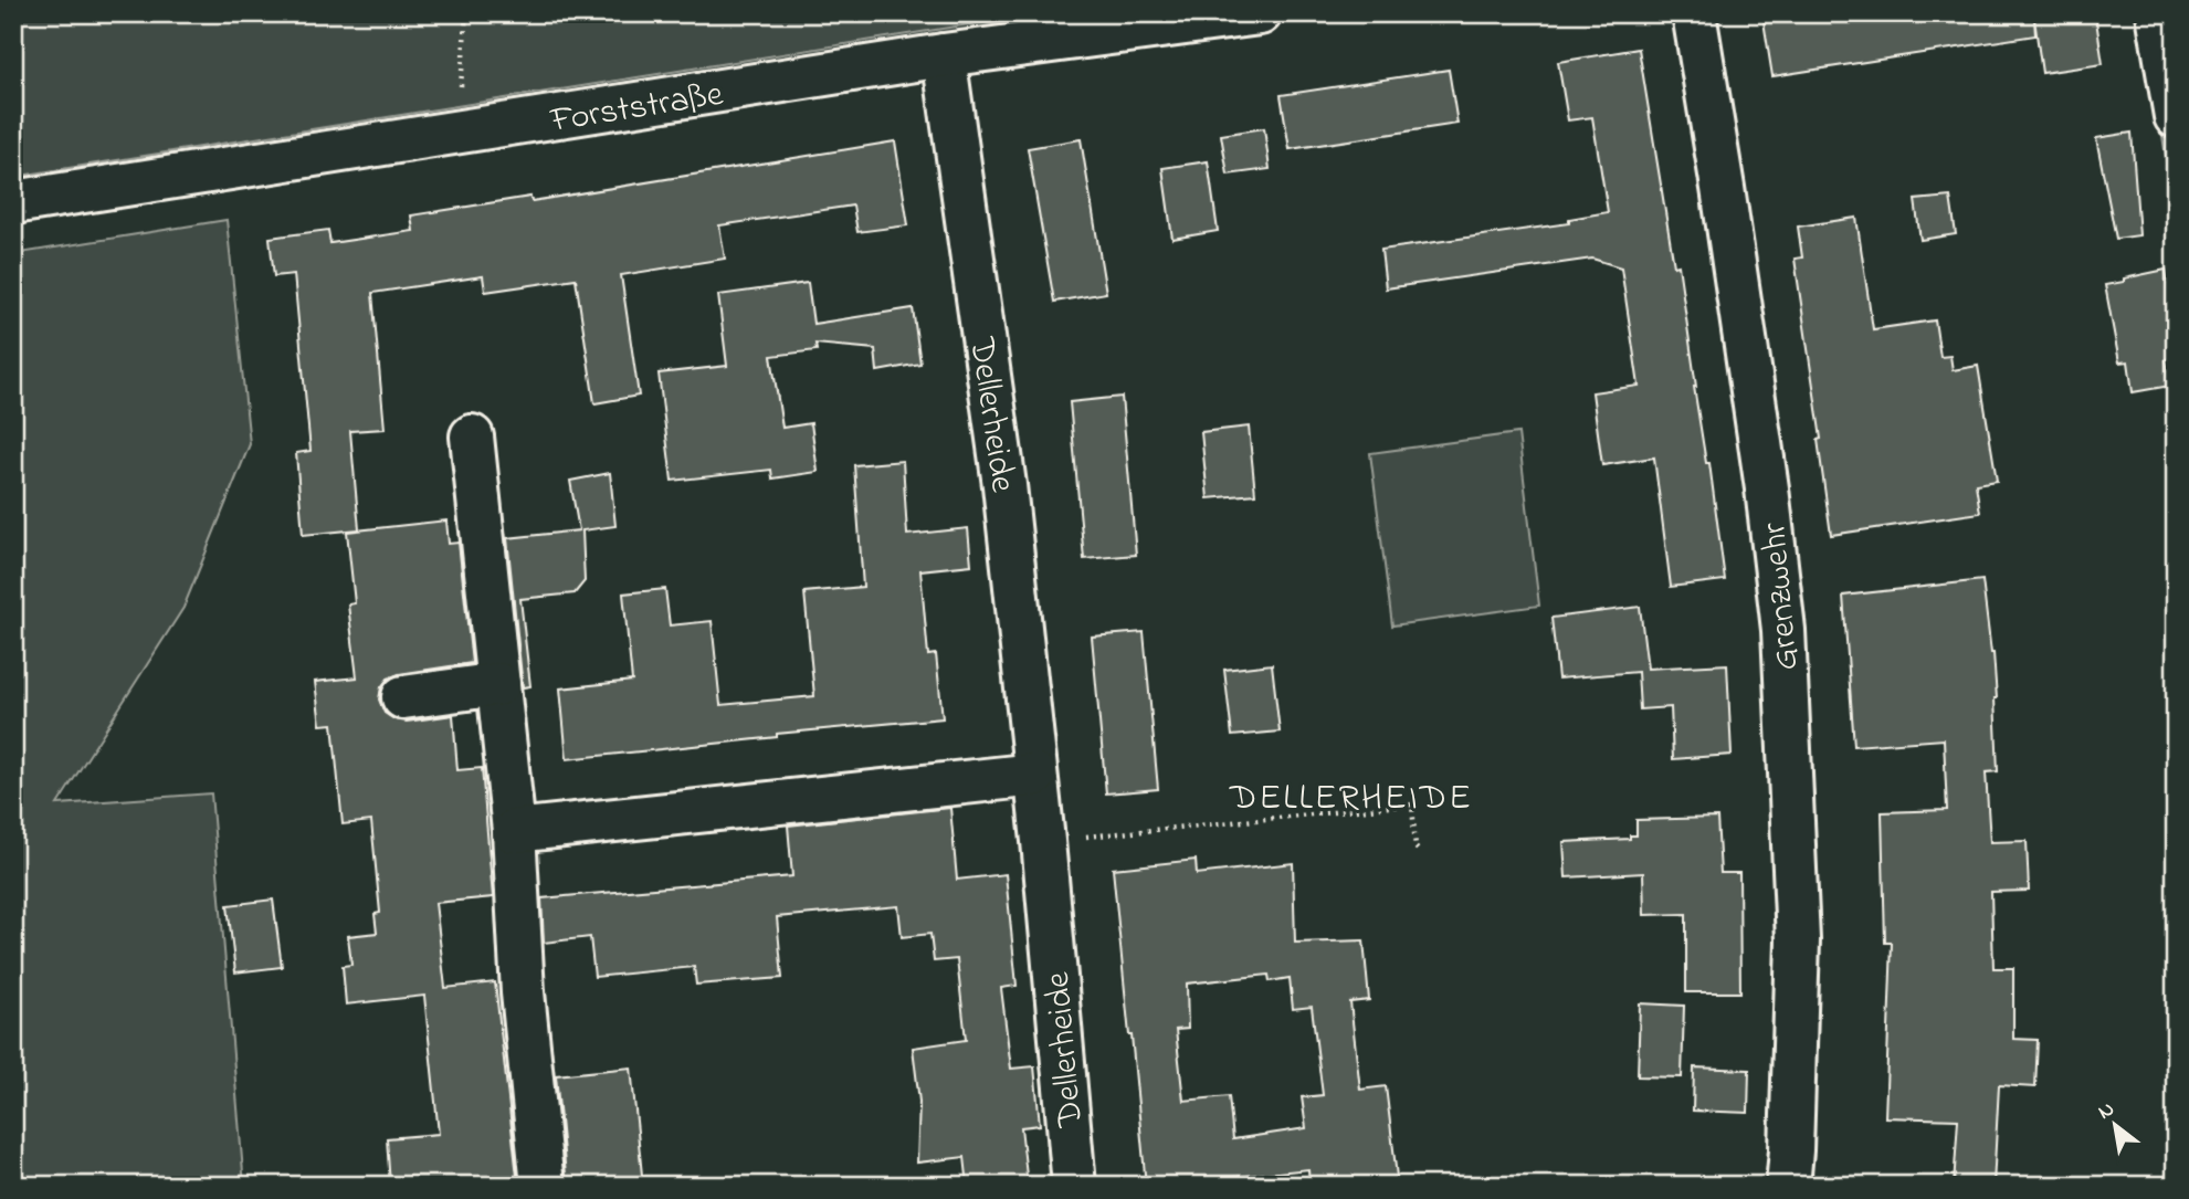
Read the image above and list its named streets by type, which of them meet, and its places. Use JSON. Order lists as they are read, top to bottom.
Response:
{
  "streets": {
    "street": ["Forststraße", "Dellerheide", "Grenzwehr"]
  },
  "crossings": [
    ["Forststraße", "Dellerheide"]
  ],
  "districts": ["DELLERHEIDE"],
  "north": "top left"
}
